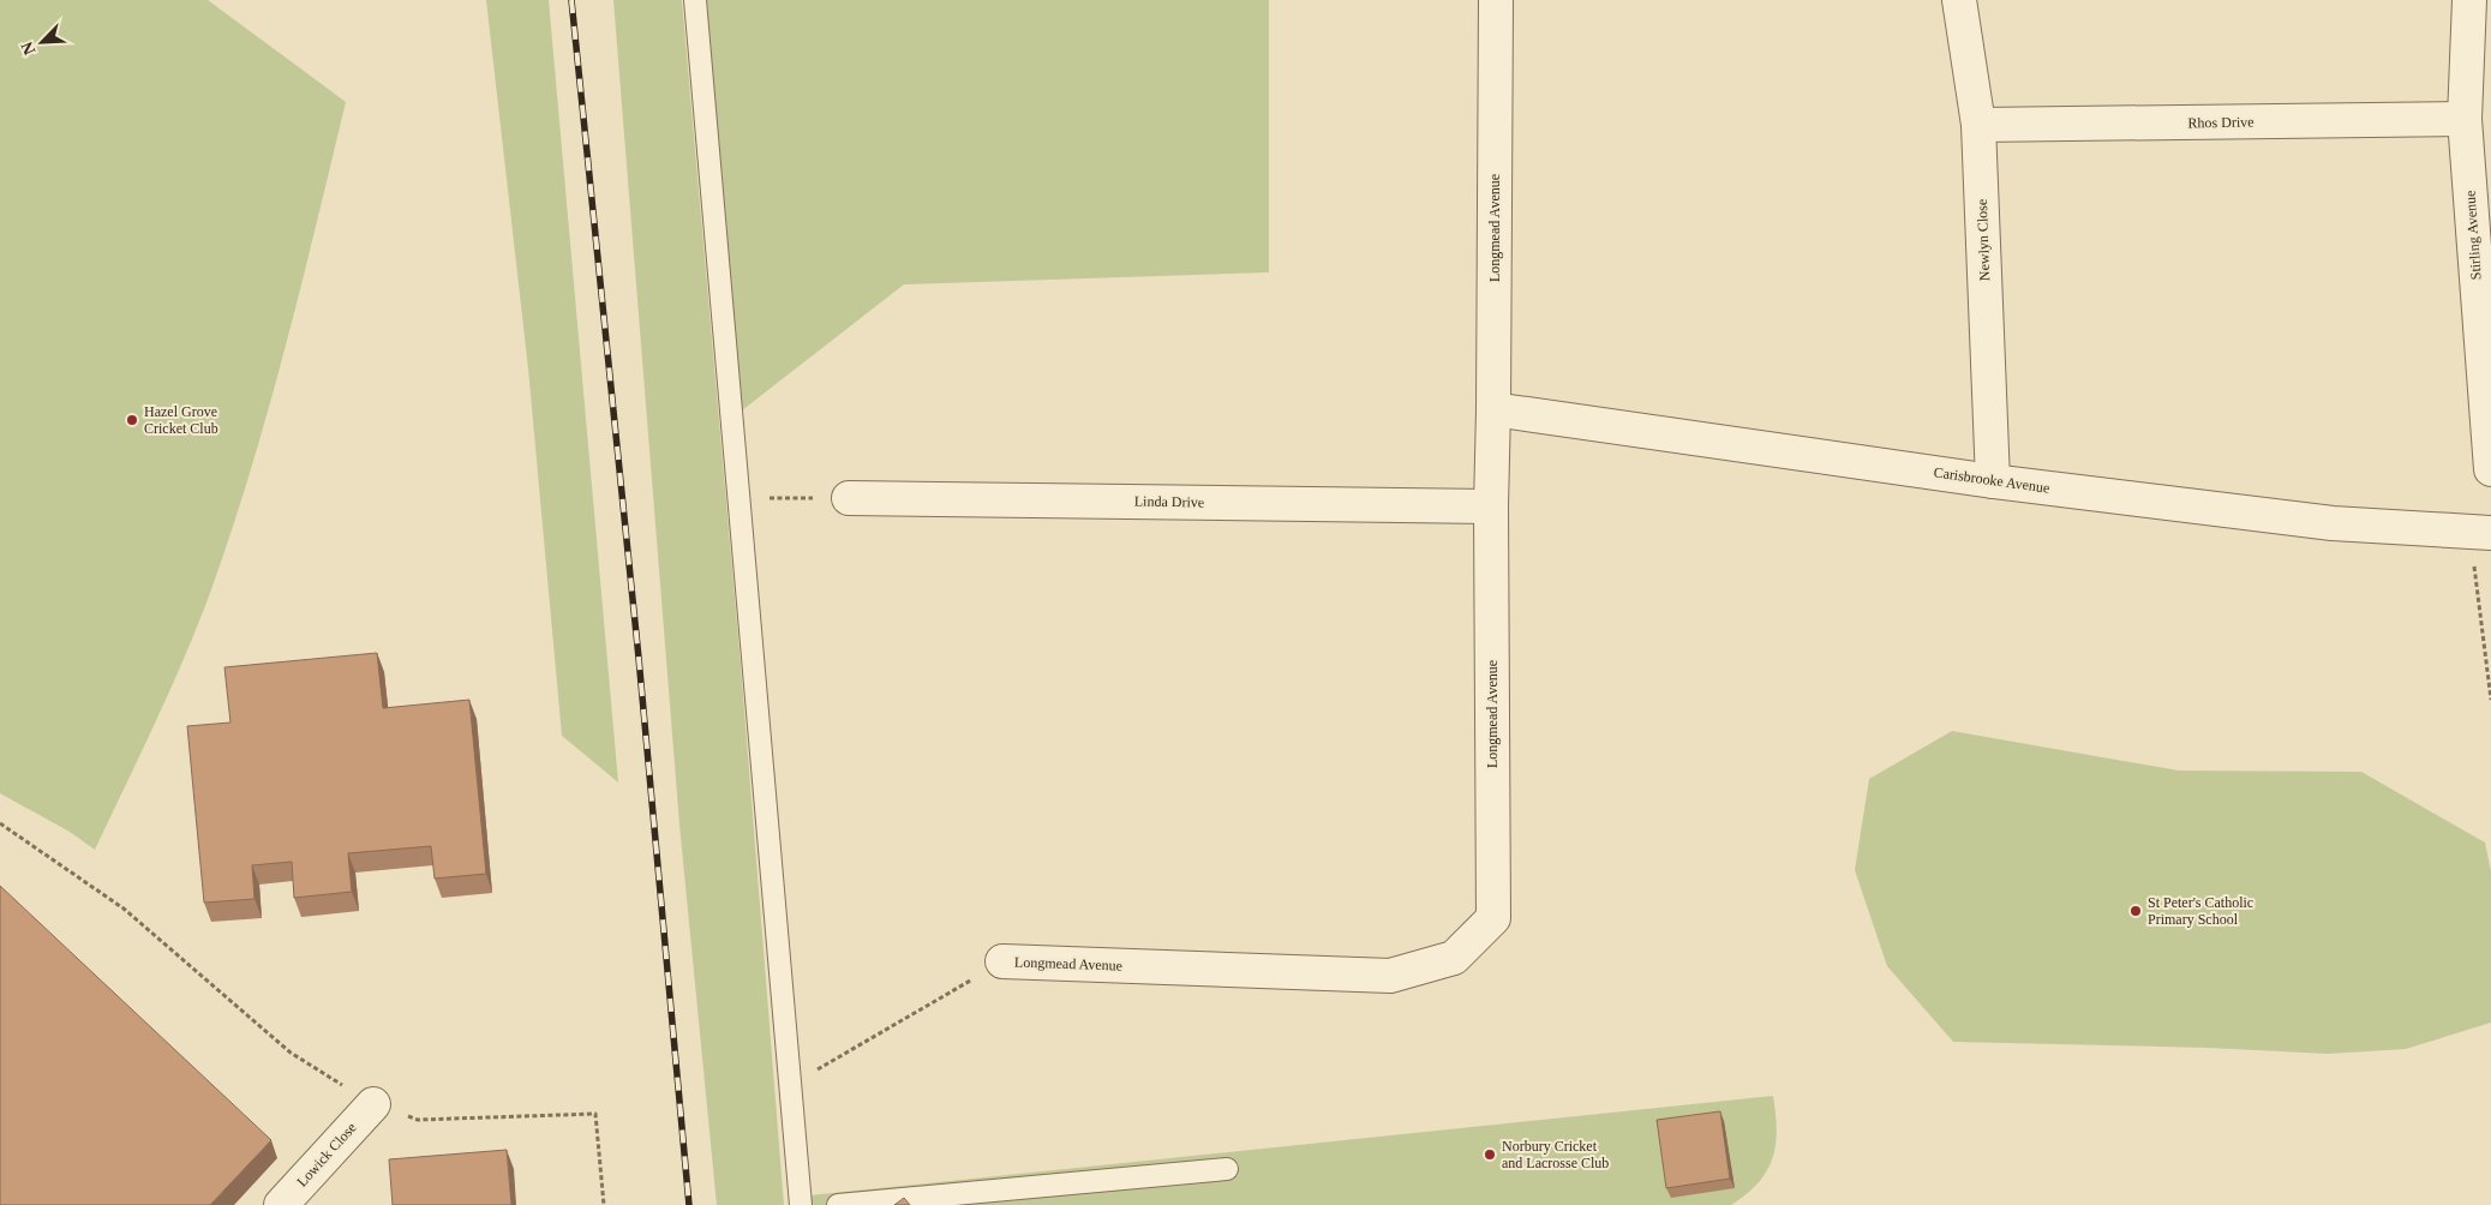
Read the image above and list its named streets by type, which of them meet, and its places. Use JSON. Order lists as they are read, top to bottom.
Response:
{
  "streets": {
    "street": [
      "Rhos Drive",
      "Longmead Avenue",
      "Stirling Avenue",
      "Newlyn Close",
      "Carisbrooke Avenue",
      "Linda Drive",
      "Lowick Close"
    ]
  },
  "crossings": [
    ["Rhos Drive", "Stirling Avenue"],
    ["Rhos Drive", "Newlyn Close"],
    ["Longmead Avenue", "Carisbrooke Avenue"],
    ["Longmead Avenue", "Linda Drive"],
    ["Newlyn Close", "Carisbrooke Avenue"]
  ],
  "places": ["Hazel Grove Cricket Club", "St Peter's Catholic Primary School", "Norbury Cricket and Lacrosse Club"],
  "north": "bottom left"
}
